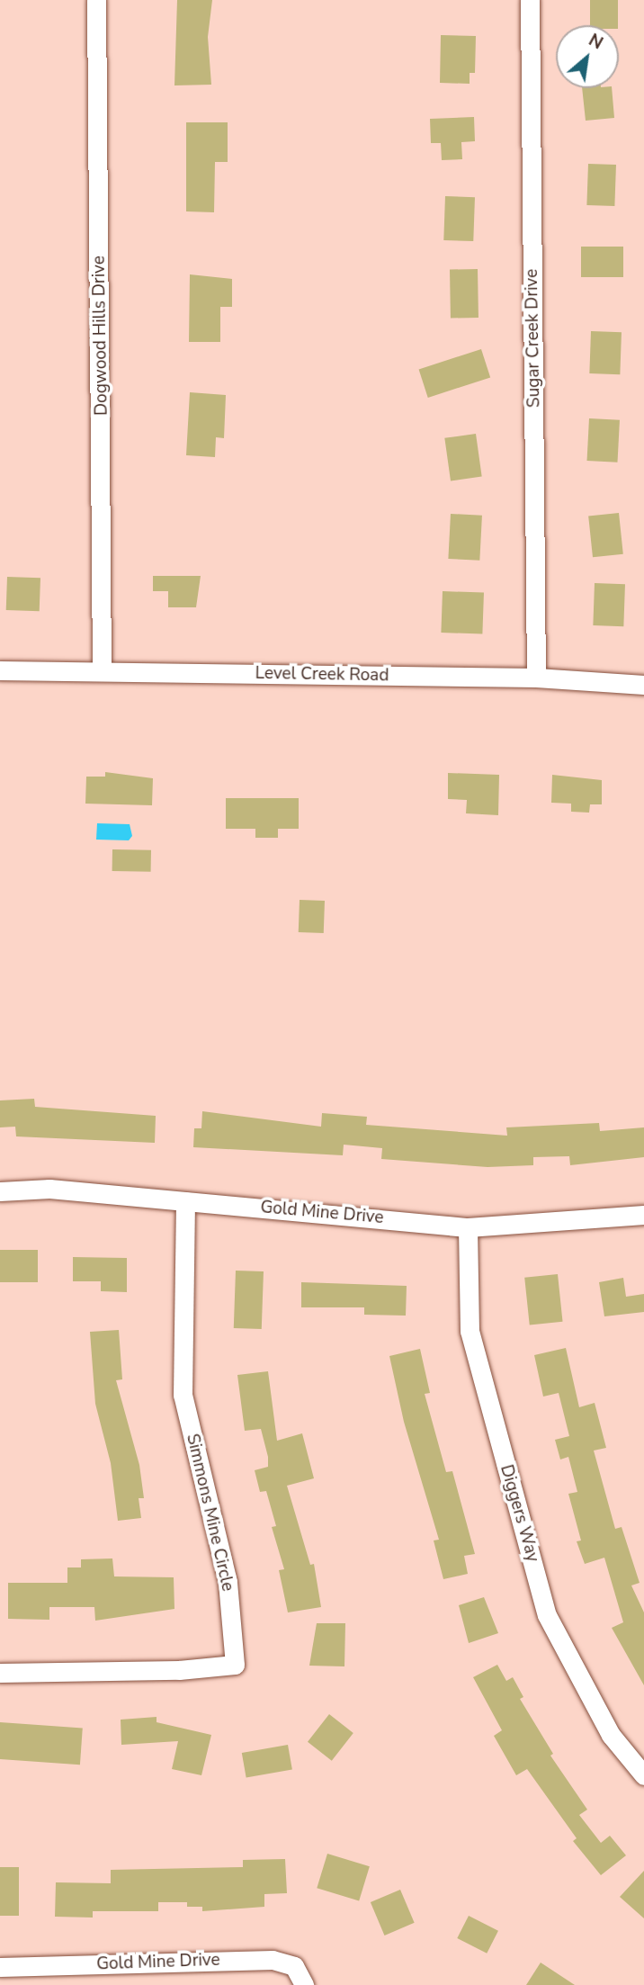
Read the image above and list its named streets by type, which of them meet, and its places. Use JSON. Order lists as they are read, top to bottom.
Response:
{
  "streets": {
    "street": [
      "Dogwood Hills Drive",
      "Sugar Creek Drive",
      "Level Creek Road",
      "Gold Mine Drive",
      "Simmons Mine Circle",
      "Diggers Way"
    ]
  },
  "crossings": [
    ["Dogwood Hills Drive", "Level Creek Road"],
    ["Sugar Creek Drive", "Level Creek Road"],
    ["Gold Mine Drive", "Simmons Mine Circle"],
    ["Gold Mine Drive", "Diggers Way"]
  ],
  "north": "top right"
}
